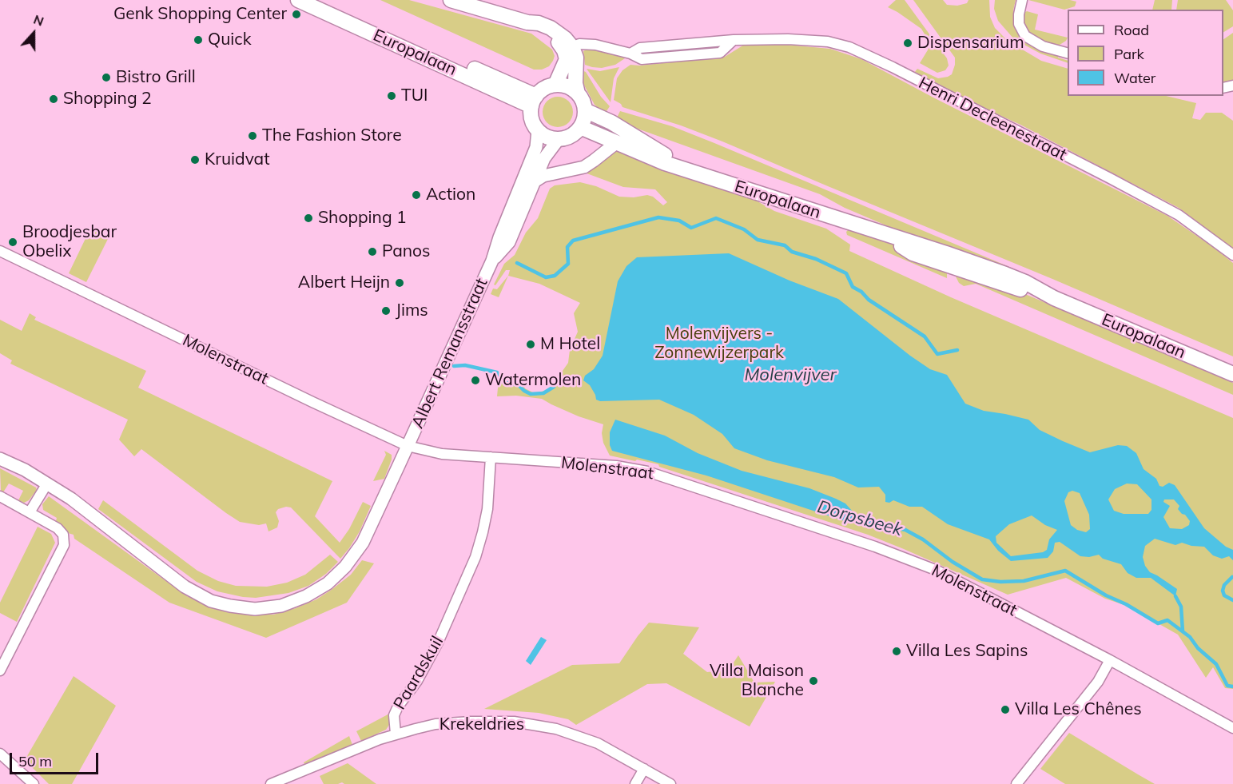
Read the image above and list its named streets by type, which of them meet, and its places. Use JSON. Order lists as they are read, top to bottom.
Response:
{
  "streets": {
    "main road": ["Europalaan"],
    "street": [
      "Henri Decleenestraat",
      "Albert Remansstraat",
      "Molenstraat",
      "Paardskuil",
      "Krekeldries"
    ]
  },
  "crossings": [
    ["Europalaan", "Albert Remansstraat"],
    ["Albert Remansstraat", "Molenstraat"],
    ["Molenstraat", "Paardskuil"],
    ["Paardskuil", "Krekeldries"]
  ],
  "water": ["Molenvijver", "Dorpsbeek"],
  "parks": ["Molenvijvers - Zonnewijzerpark"],
  "places": [
    "Genk Shopping Center",
    "Quick",
    "Dispensarium",
    "Bistro Grill",
    "TUI",
    "Shopping 2",
    "The Fashion Store",
    "Kruidvat",
    "Action",
    "Shopping 1",
    "Broodjesbar Obelix",
    "Panos",
    "Albert Heijn",
    "Jims",
    "M Hotel",
    "Watermolen",
    "Villa Les Sapins",
    "Villa Maison Blanche",
    "Villa Les Chênes"
  ],
  "legend": ["Road", "Park", "Water"],
  "scale_bar": "50 m",
  "north": "top"
}
